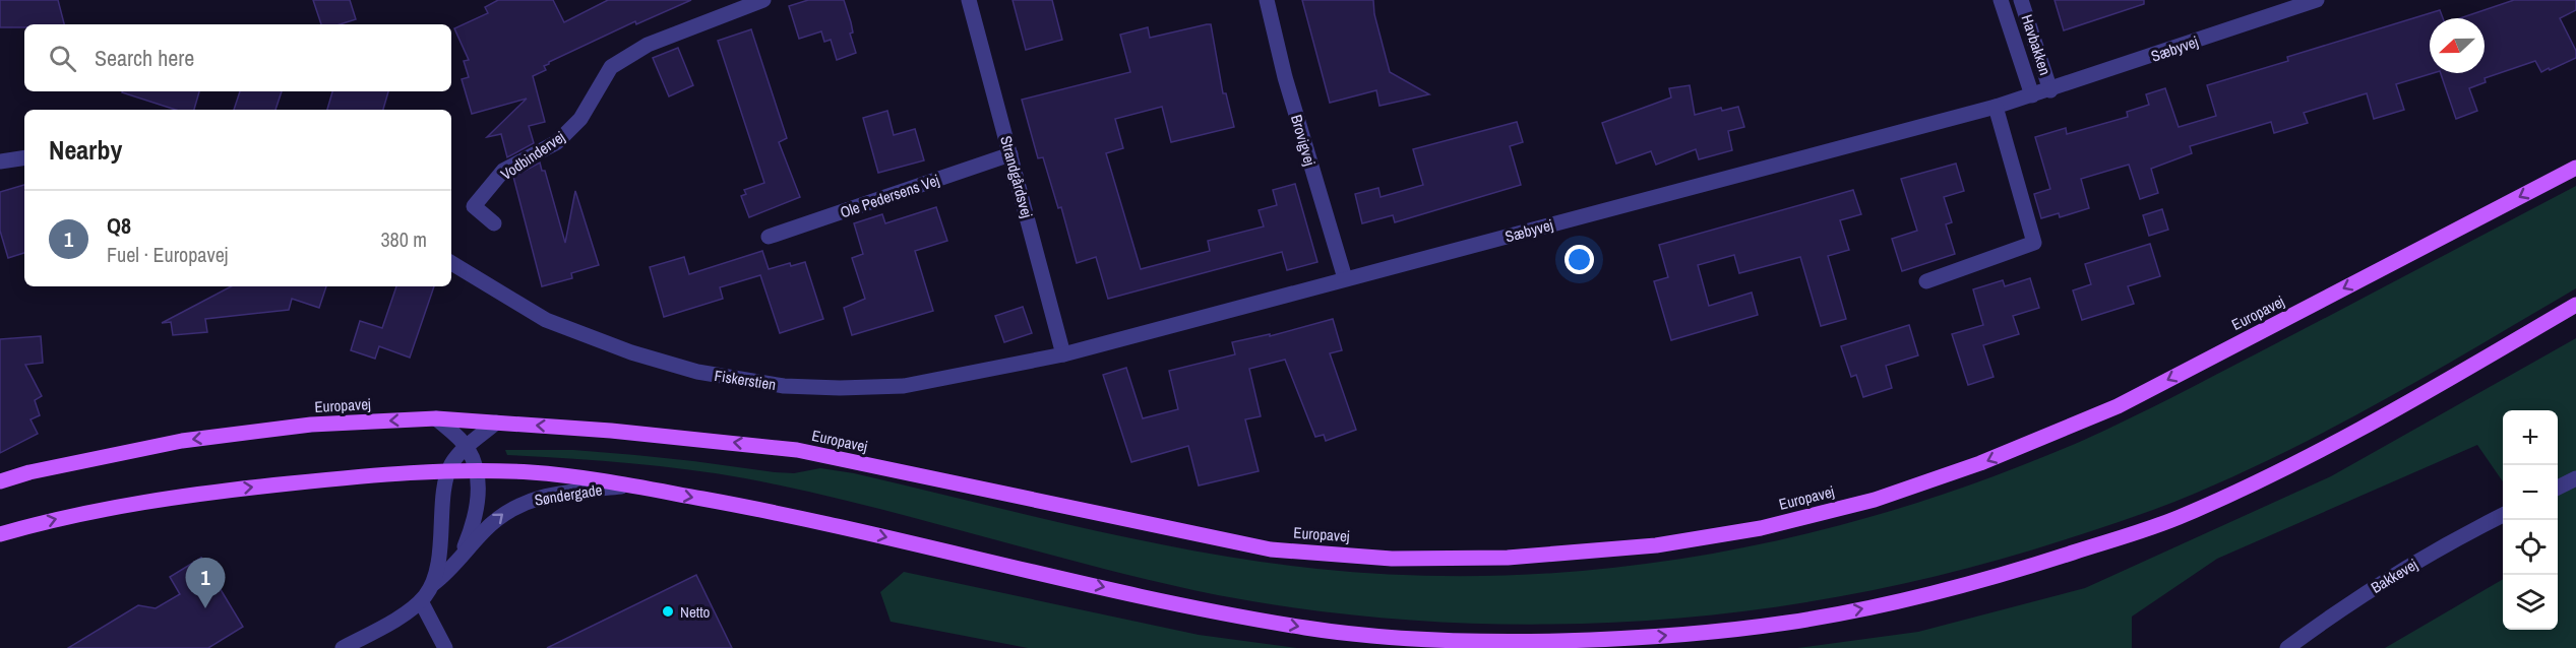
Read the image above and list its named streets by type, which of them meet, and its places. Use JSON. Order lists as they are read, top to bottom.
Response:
{
  "streets": {
    "main road": ["Europavej"],
    "street": [
      "Havbakken",
      "Sæbyvej",
      "Brovigvej",
      "Vodbindervej",
      "Strandgårdsvej",
      "Ole Pedersens Vej",
      "Fiskerstien",
      "Søndergade",
      "Bakkevej"
    ]
  },
  "crossings": [
    ["Havbakken", "Sæbyvej"],
    ["Sæbyvej", "Brovigvej"],
    ["Sæbyvej", "Strandgårdsvej"],
    ["Sæbyvej", "Fiskerstien"],
    ["Strandgårdsvej", "Ole Pedersens Vej"],
    ["Strandgårdsvej", "Fiskerstien"],
    ["Europavej", "Søndergade"]
  ],
  "places": ["Netto"],
  "north": "left",
  "page": {
    "search": "Search here",
    "heading": "Nearby",
    "list": [
      {
        "mark": "1",
        "name": "Q8",
        "note": "Fuel · Europavej",
        "value": "380 m"
      }
    ],
    "map_buttons": ["+", "−"],
    "pins": "1"
  }
}
